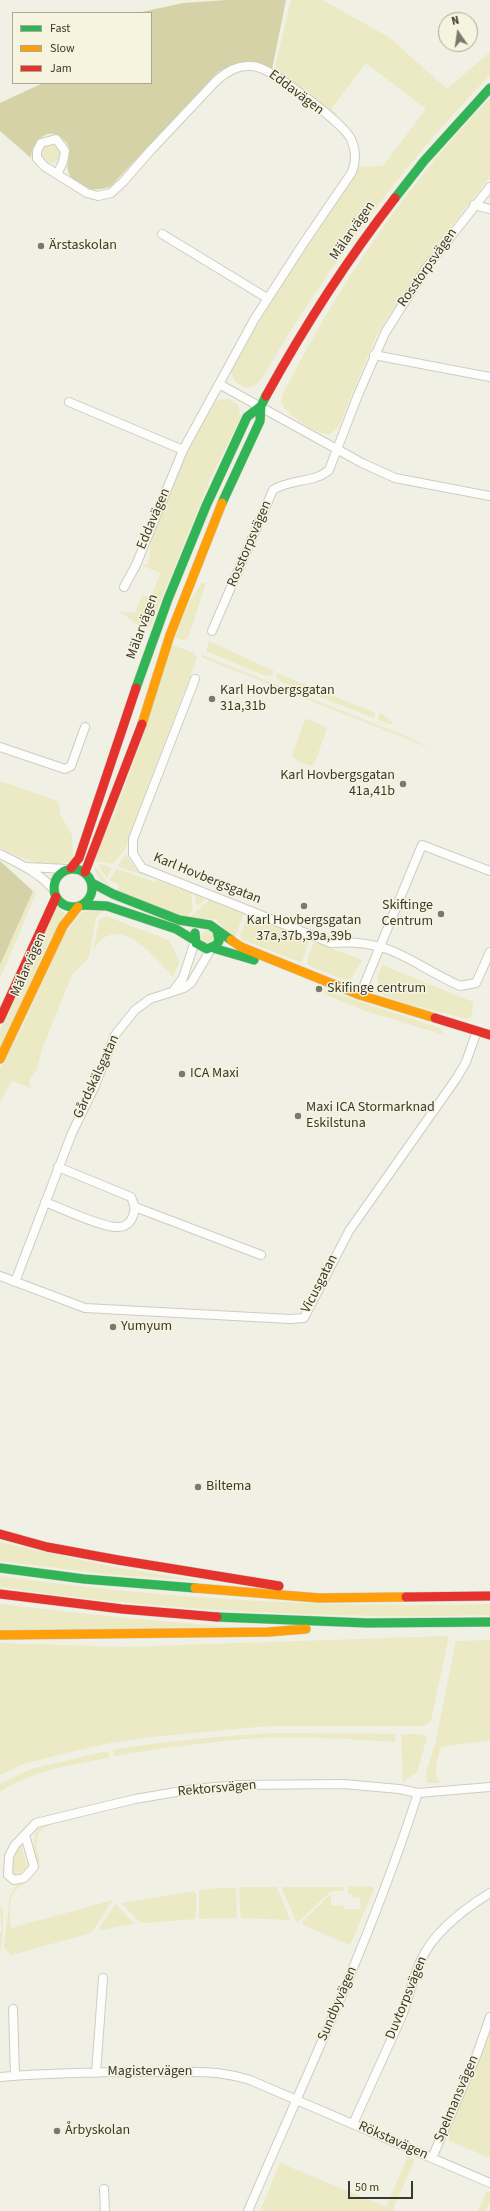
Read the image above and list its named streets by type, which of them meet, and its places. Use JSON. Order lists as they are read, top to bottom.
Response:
{
  "streets": {
    "main road": ["Mälarvägen"],
    "street": [
      "Eddavägen",
      "Rosstorpsvägen",
      "Karl Hovbergsgatan",
      "Gårdskälsgatan",
      "Vicusgatan",
      "Rektorsvägen",
      "Duvtorpsvägen",
      "Sundbyvägen",
      "Magistervägen",
      "Spelmansvägen",
      "Rökstavägen"
    ]
  },
  "crossings": [
    ["Gårdskälsgatan", "Vicusgatan"],
    ["Rektorsvägen", "Sundbyvägen"],
    ["Duvtorpsvägen", "Rökstavägen"],
    ["Sundbyvägen", "Magistervägen"],
    ["Sundbyvägen", "Rökstavägen"],
    ["Magistervägen", "Rökstavägen"],
    ["Spelmansvägen", "Rökstavägen"]
  ],
  "places": [
    "Ärstaskolan",
    "Karl Hovbergsgatan 31a,31b",
    "Karl Hovbergsgatan 41a,41b",
    "Karl Hovbergsgatan 37a,37b,39a,39b",
    "Skiftinge Centrum",
    "Skifinge centrum",
    "ICA Maxi",
    "Maxi ICA Stormarknad Eskilstuna",
    "Yumyum",
    "Biltema",
    "Årbyskolan"
  ],
  "legend": ["Fast", "Slow", "Jam"],
  "scale_bar": "50 m",
  "north": "top"
}
